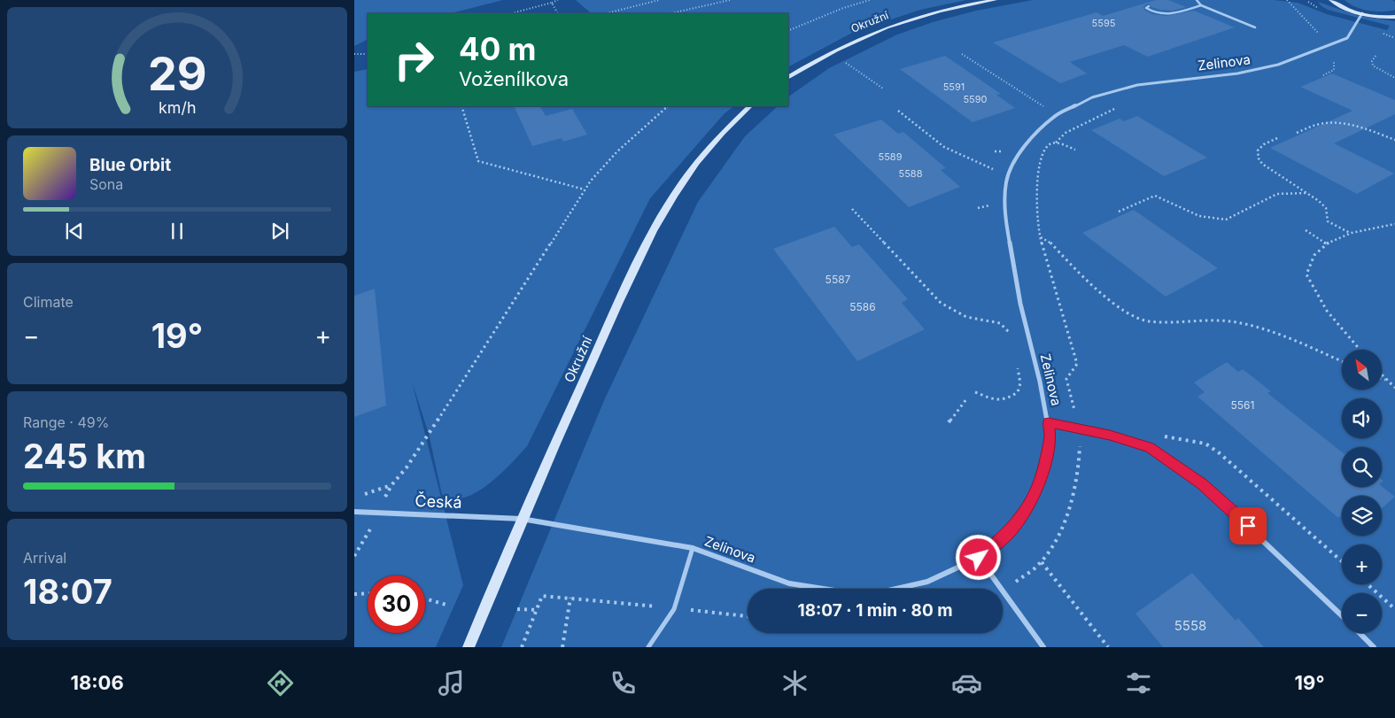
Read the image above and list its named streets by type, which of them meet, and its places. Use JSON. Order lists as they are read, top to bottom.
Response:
{
  "streets": {
    "street": ["Okružní", "Zelinova", "Česká"]
  },
  "crossings": [
    ["Okružní", "Zelinova"],
    ["Okružní", "Česká"],
    ["Zelinova", "Česká"]
  ],
  "house_numbers": [
    "5595",
    "5591",
    "5590",
    "5589",
    "5588",
    "5587",
    "5586",
    "5561",
    "5558"
  ],
  "north": "top left",
  "page": {
    "turn": ["40 m", "Voženílkova"],
    "song": ["Blue Orbit", "Sona"],
    "tile": [
      "Climate",
      ["Range · 49%", "245 km"],
      ["Arrival", "18:07"]
    ],
    "heat": ["−", "19°", "+"],
    "map_buttons": ["+", "−"],
    "limit": "30",
    "trip": "18:07 · 1 min · 80 m",
    "tabs": ["18:06", "19°"],
    "gauge": ["29", "km/h"]
  }
}
